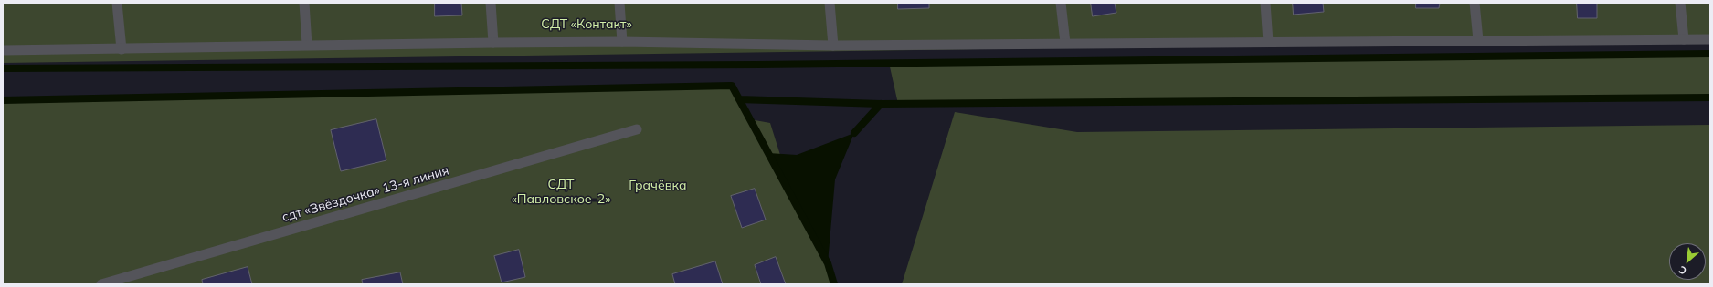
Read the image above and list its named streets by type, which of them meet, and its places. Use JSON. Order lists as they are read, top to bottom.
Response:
{
  "streets": {
    "street": ["сдт «Звёздочка» 13-я линия"]
  },
  "parks": ["СДТ «Контакт»", "СДТ «Павловское-2»", "Грачёвка"],
  "north": "bottom left"
}
